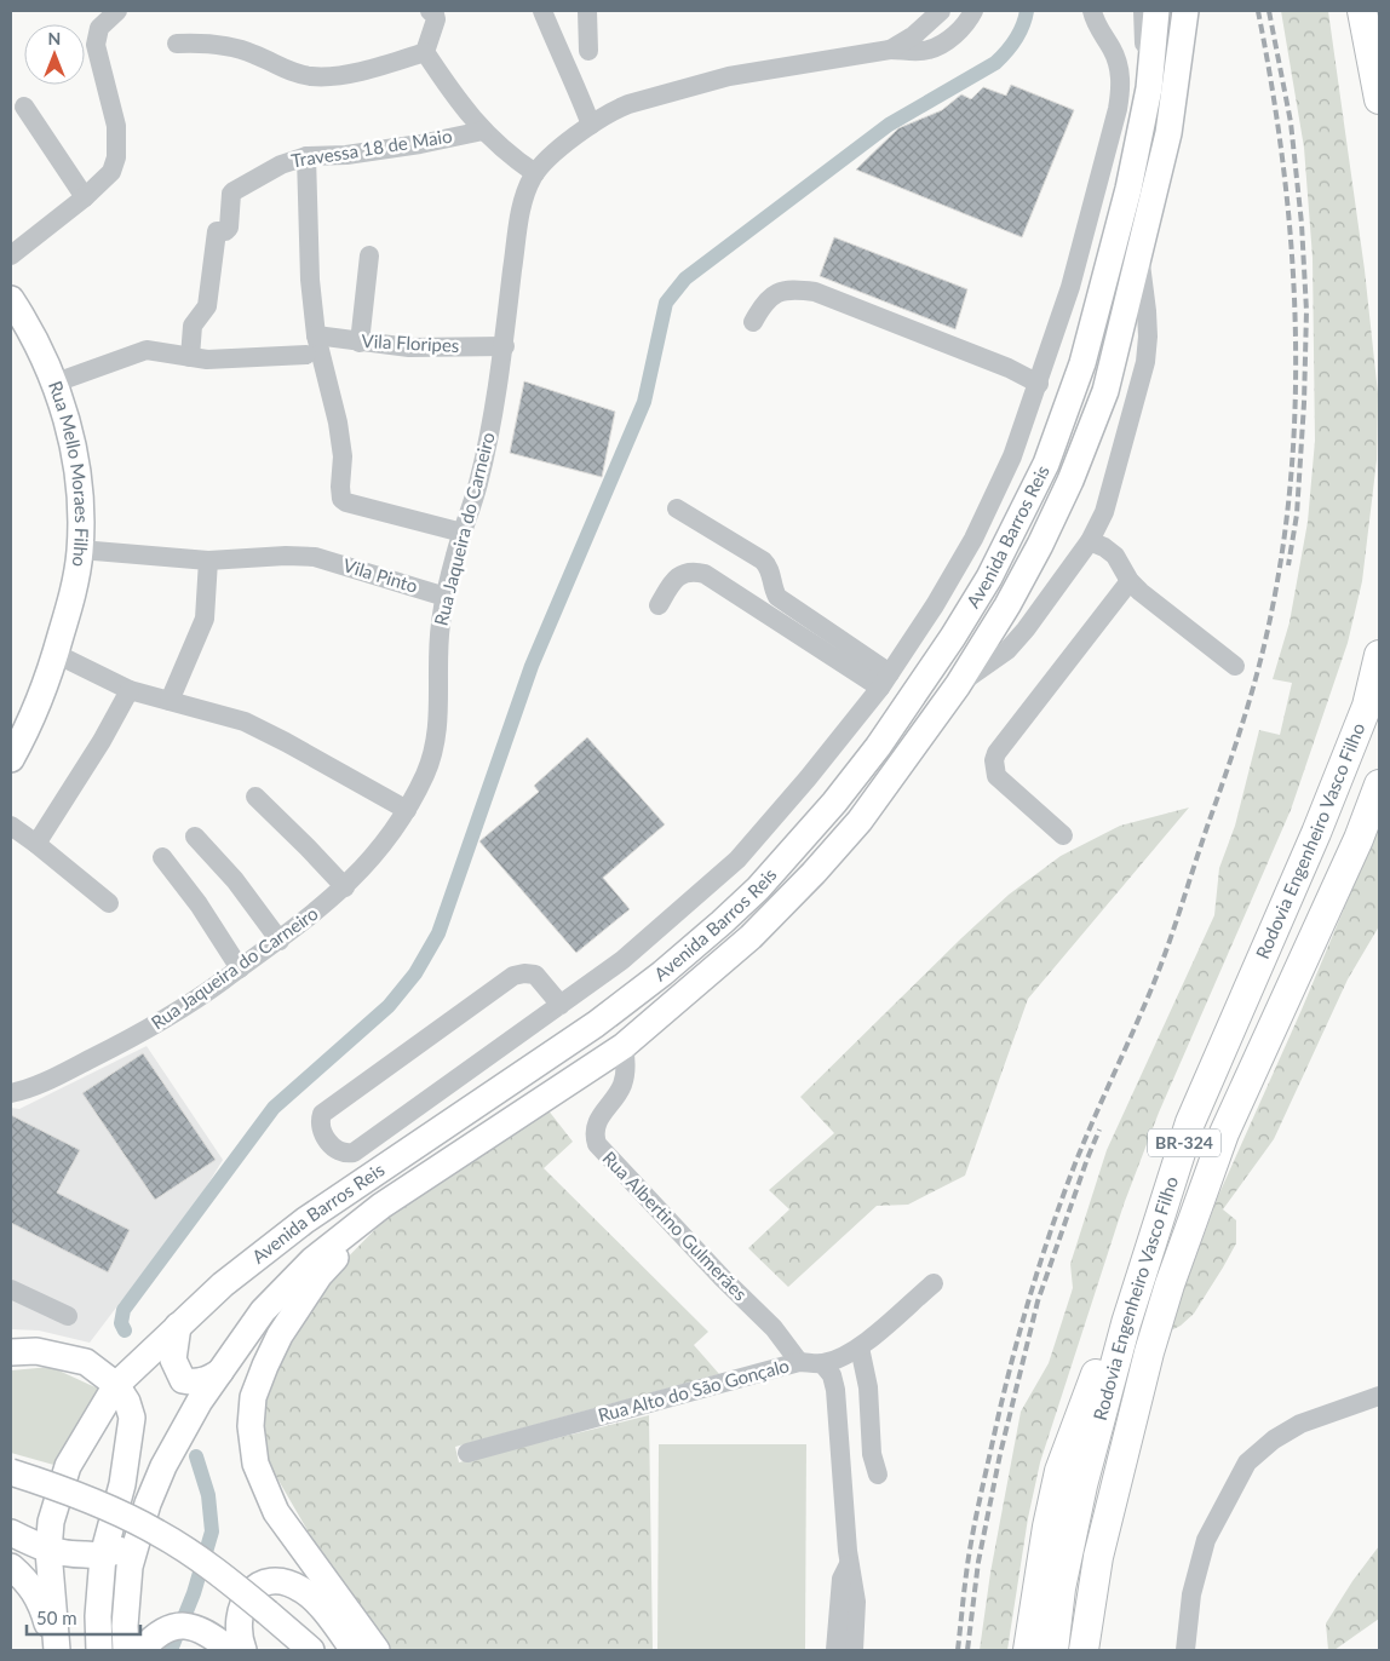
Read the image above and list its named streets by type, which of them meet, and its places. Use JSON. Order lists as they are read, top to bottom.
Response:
{
  "streets": {
    "highway": ["Rodovia Engenheiro Vasco Filho", "BR-324"],
    "main road": ["Rua Mello Moraes Filho", "Avenida Barros Reis"],
    "street": [
      "Travessa 18 de Maio",
      "Vila Floripes",
      "Rua Jaqueira do Carneiro",
      "Vila Pinto",
      "Rua Albertino Gulmerães",
      "Rua Alto do São Gonçalo"
    ]
  },
  "crossings": [
    ["Vila Floripes", "Rua Jaqueira do Carneiro"],
    ["Rua Mello Moraes Filho", "Vila Pinto"],
    ["Rua Jaqueira do Carneiro", "Vila Pinto"],
    ["Avenida Barros Reis", "Rua Albertino Gulmerães"],
    ["Rua Albertino Gulmerães", "Rua Alto do São Gonçalo"]
  ],
  "scale_bar": "50 m",
  "north": "top"
}
